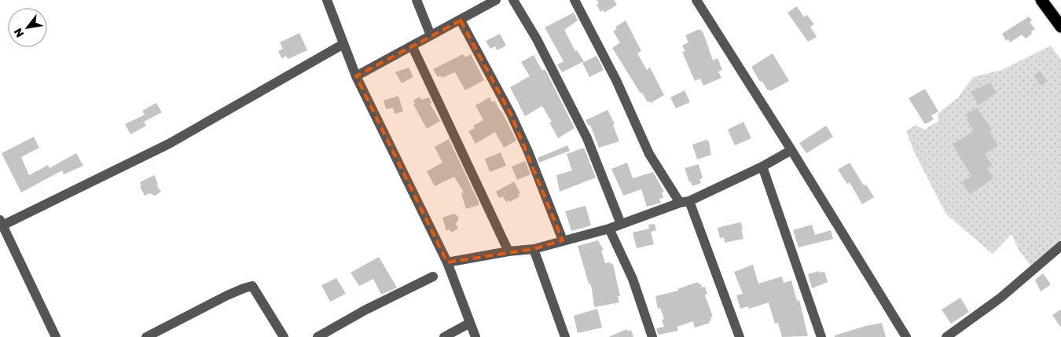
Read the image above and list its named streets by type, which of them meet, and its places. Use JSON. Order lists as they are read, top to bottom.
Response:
{
  "north": "bottom left"
}
